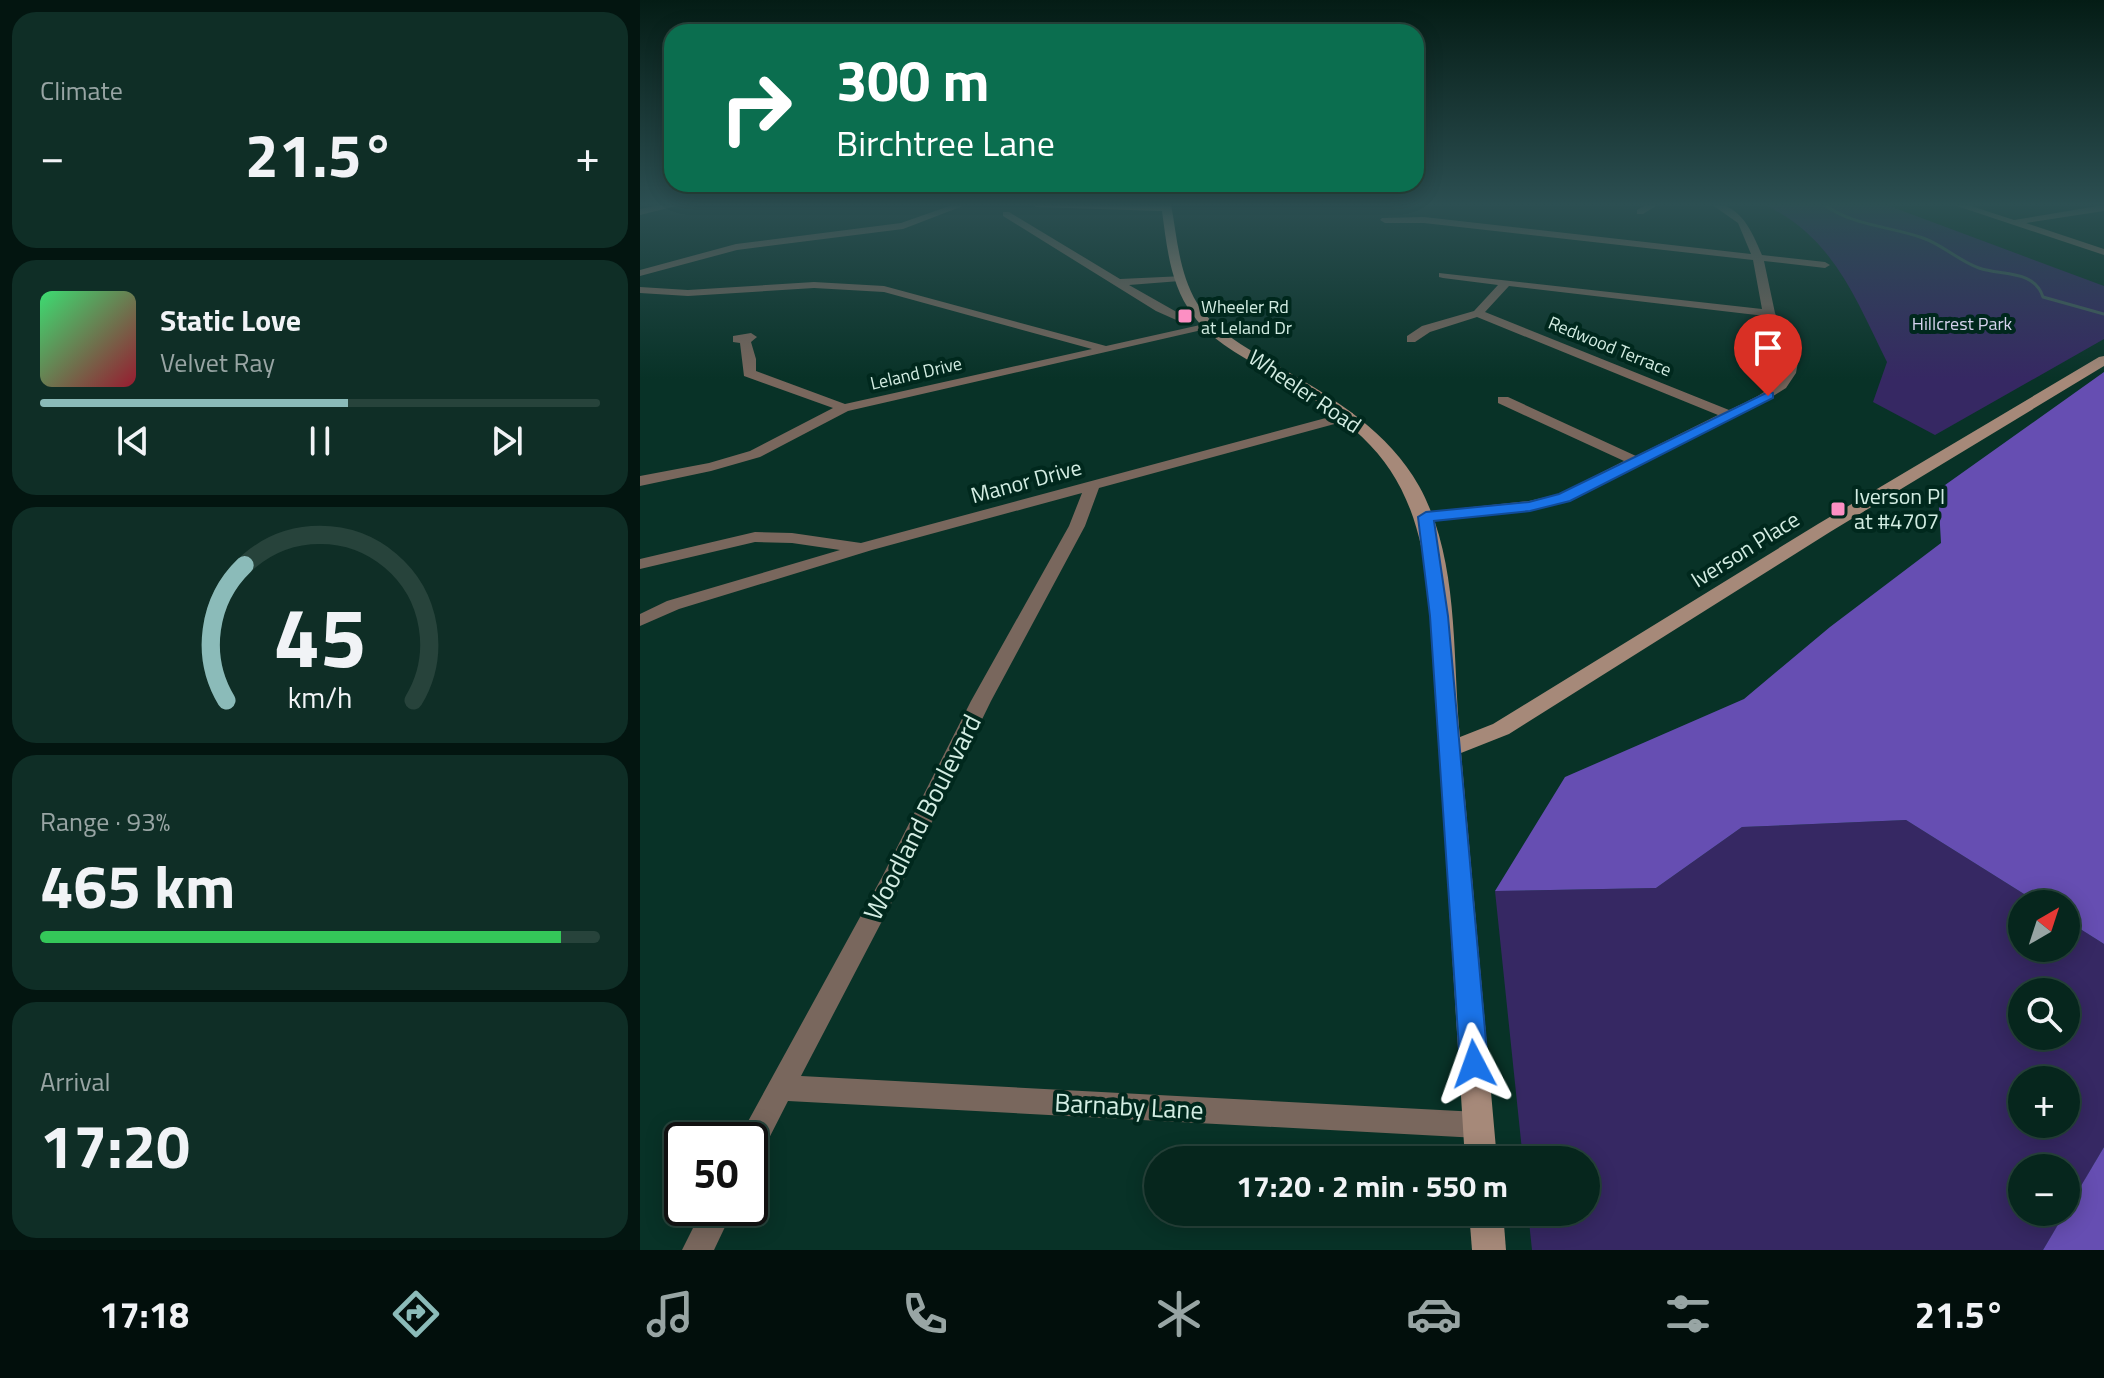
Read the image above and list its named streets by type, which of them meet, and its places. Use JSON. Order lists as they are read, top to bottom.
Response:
{
  "streets": {
    "main road": ["Wheeler Road", "Iverson Place"],
    "street": [
      "Redwood Terrace",
      "Leland Drive",
      "Manor Drive",
      "Woodland Boulevard",
      "Barnaby Lane"
    ]
  },
  "crossings": [
    ["Leland Drive", "Wheeler Road"],
    ["Wheeler Road", "Manor Drive"],
    ["Wheeler Road", "Iverson Place"],
    ["Wheeler Road", "Barnaby Lane"],
    ["Manor Drive", "Woodland Boulevard"],
    ["Woodland Boulevard", "Barnaby Lane"]
  ],
  "parks": ["Hillcrest Park"],
  "places": {
    "transit": ["Wheeler Rd at Leland Dr", "Iverson Pl at #4707"]
  },
  "north": "top right",
  "page": {
    "tile": [
      "Climate",
      ["Range · 93%", "465 km"],
      ["Arrival", "17:20"]
    ],
    "turn": ["300 m", "Birchtree Lane"],
    "heat": ["−", "21.5°", "+"],
    "song": ["Static Love", "Velvet Ray"],
    "map_buttons": ["+", "−"],
    "limit": "50",
    "trip": "17:20 · 2 min · 550 m",
    "tabs": ["17:18", "21.5°"],
    "gauge": ["45", "km/h"]
  }
}
